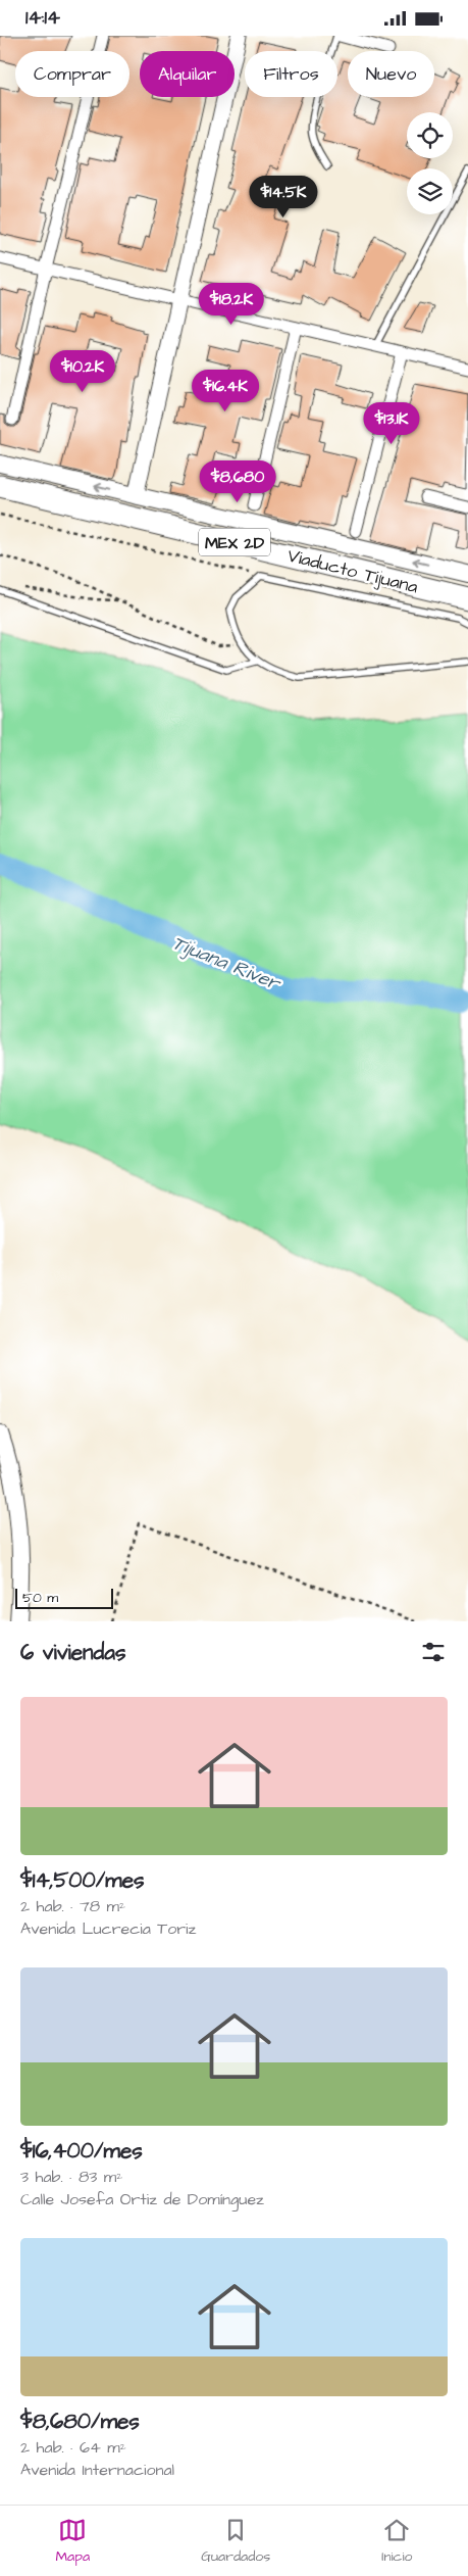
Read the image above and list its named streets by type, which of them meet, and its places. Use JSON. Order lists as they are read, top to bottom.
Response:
{
  "streets": {
    "highway": ["MEX 2D", "Viaducto Tijuana"]
  },
  "water": ["Tijuana River"],
  "scale_bar": "50 m",
  "page": {
    "status": "14:14",
    "chip": [
      "Comprar",
      "Alquilar",
      "Filtros",
      "Nuevo"
    ],
    "price": [
      "$14.5K",
      "$18.2K",
      "$10.2K",
      "$16.4K",
      "$13.1K",
      "$8,680"
    ],
    "scale": "50 m",
    "heading": "6 viviendas",
    "list": [
      {
        "name": "$14,500/mes",
        "note": "2 hab. · 78 m² · Avenida Lucrecia Toriz"
      },
      {
        "name": "$16,400/mes",
        "note": "3 hab. · 83 m² · Calle Josefa Ortiz de Domínguez"
      },
      {
        "name": "$8,680/mes",
        "note": "2 hab. · 64 m² · Avenida Internacional"
      }
    ],
    "tabs": ["Mapa", "Guardados", "Inicio"]
  }
}
